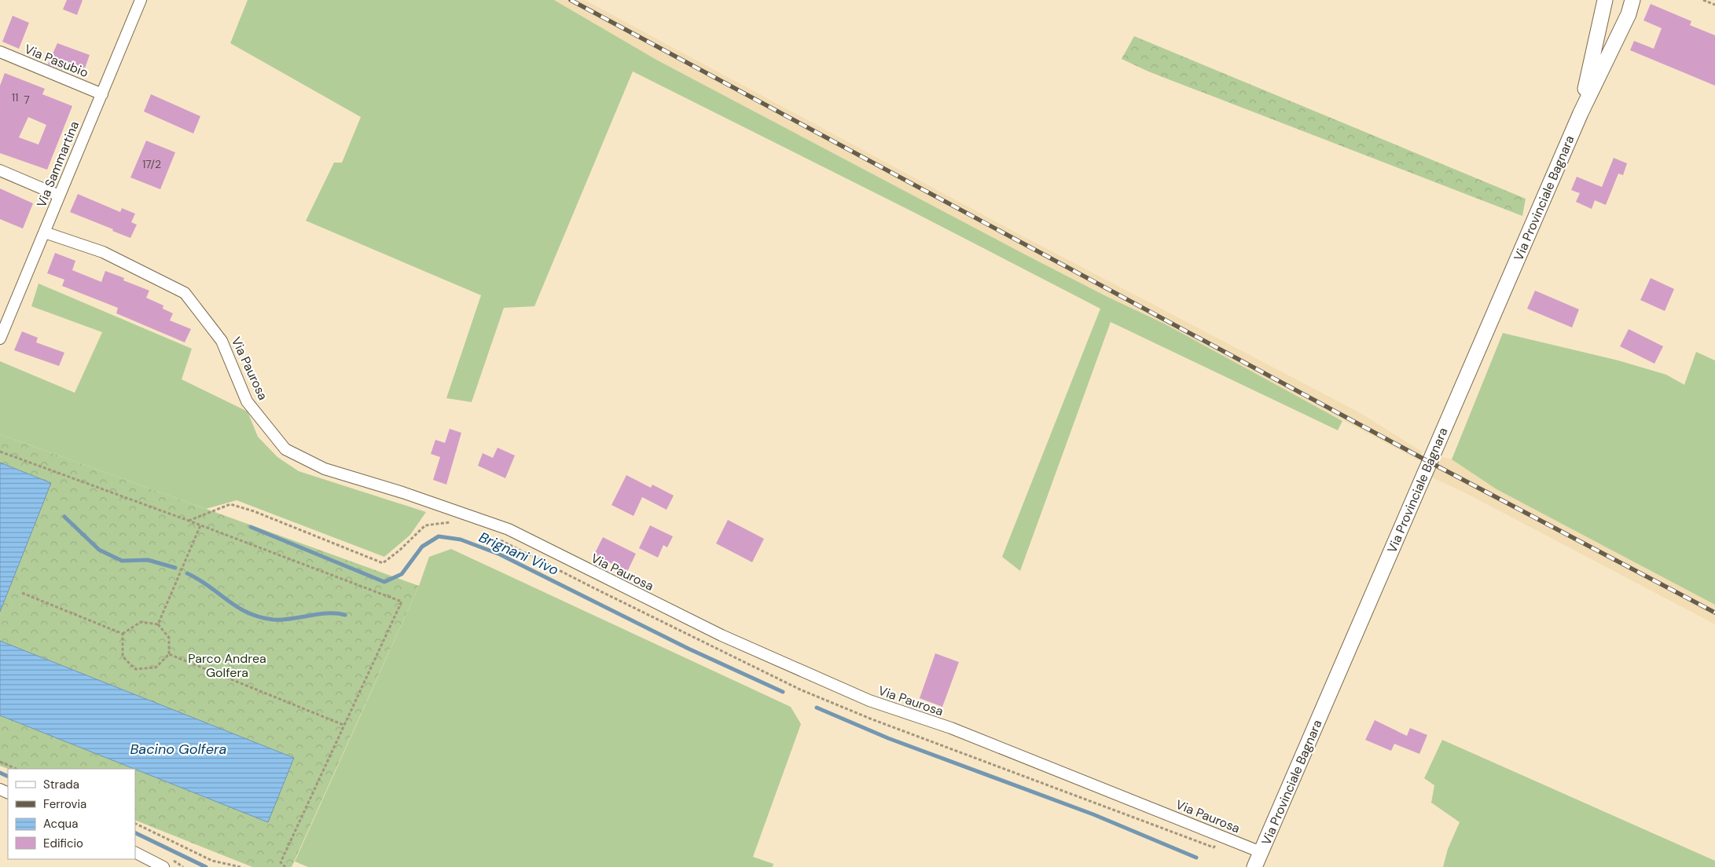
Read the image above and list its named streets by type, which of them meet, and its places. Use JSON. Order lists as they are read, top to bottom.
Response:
{
  "streets": {
    "main road": ["Via Provinciale Bagnara"],
    "street": ["Via Pasubio", "Via Sammartina", "Via Paurosa"]
  },
  "crossings": [
    ["Via Pasubio", "Via Sammartina"],
    ["Via Sammartina", "Via Paurosa"],
    ["Via Provinciale Bagnara", "Via Paurosa"]
  ],
  "water": ["Brignani Vivo", "Bacino Golfera"],
  "parks": ["Parco Andrea Golfera"],
  "house_numbers": ["11", "7", "17/2"],
  "legend": [
    "Strada",
    "Ferrovia",
    "Acqua",
    "Edificio"
  ]
}
